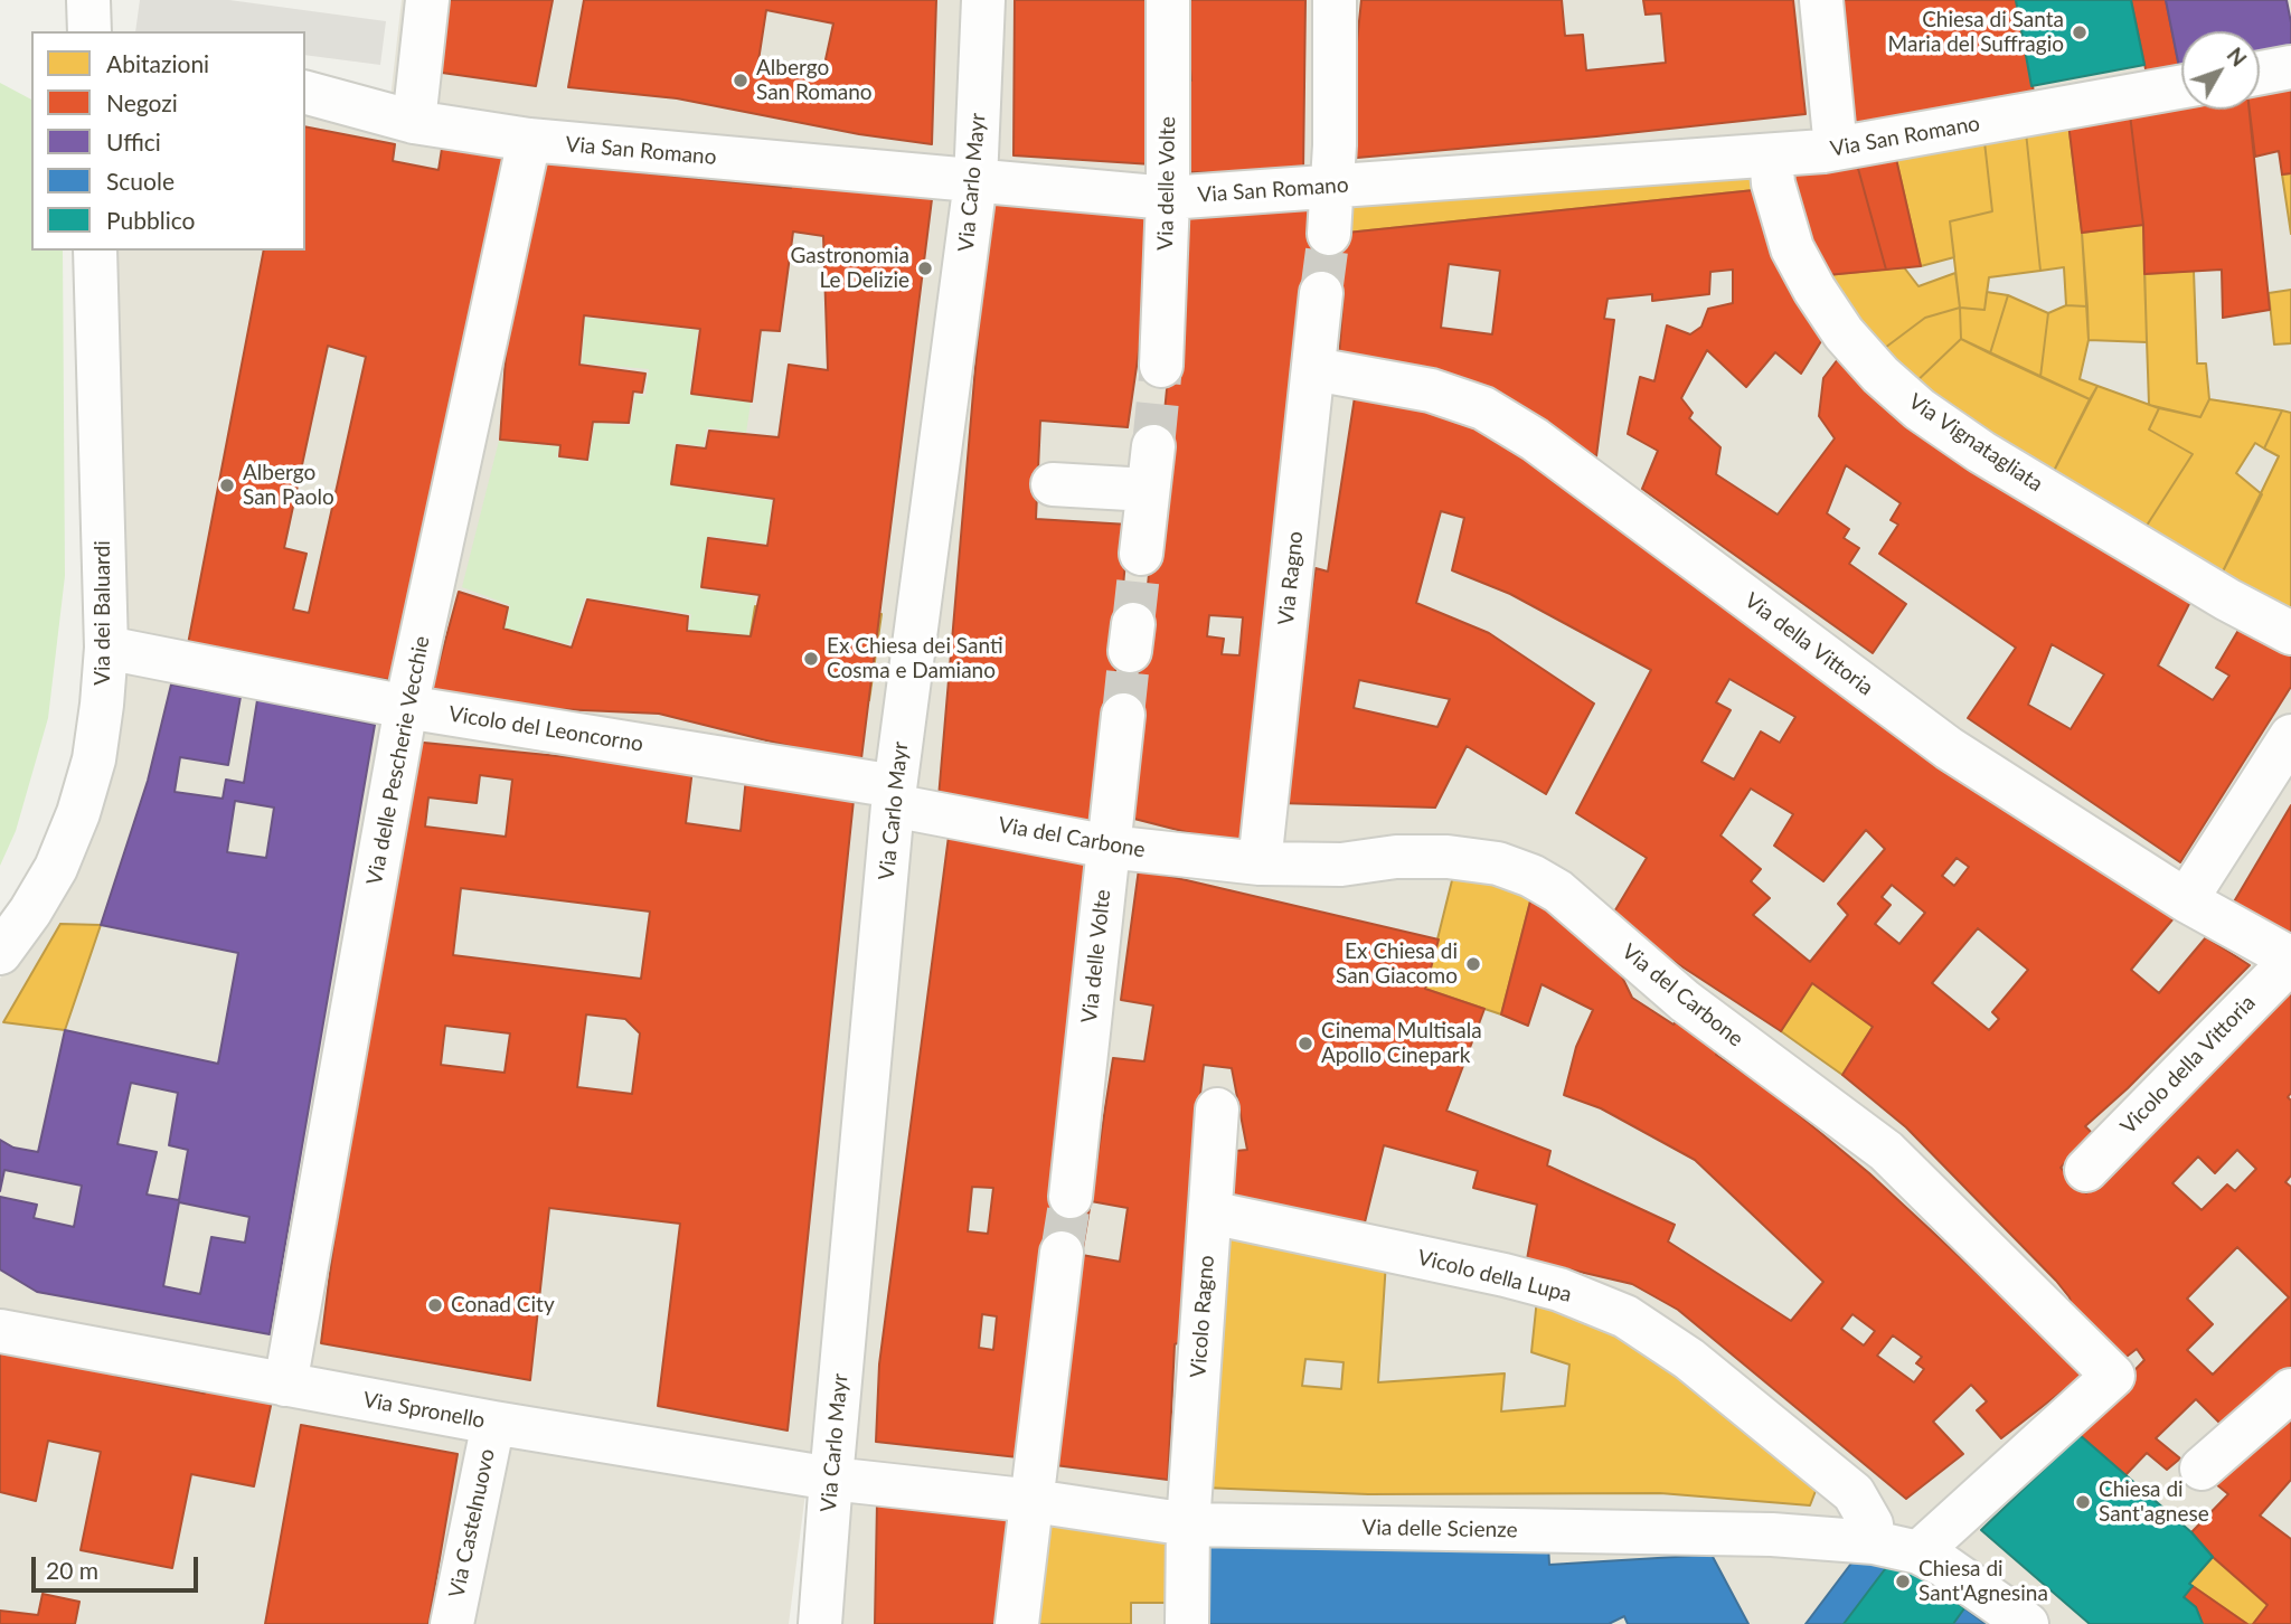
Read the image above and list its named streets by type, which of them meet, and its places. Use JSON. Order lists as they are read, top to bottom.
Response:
{
  "streets": {
    "street": [
      "Via San Romano",
      "Via Carlo Mayr",
      "Via delle Volte",
      "Via Vignatagliata",
      "Via Ragno",
      "Via dei Baluardi",
      "Via della Vittoria",
      "Vicolo del Leoncorno",
      "Via delle Pescherie Vecchie",
      "Via del Carbone",
      "Vicolo della Vittoria",
      "Vicolo della Lupa",
      "Vicolo Ragno",
      "Via Spronello",
      "Via Castelnuovo",
      "Via delle Scienze"
    ]
  },
  "crossings": [
    ["Via San Romano", "Via Carlo Mayr"],
    ["Via San Romano", "Via delle Volte"],
    ["Via San Romano", "Via Vignatagliata"],
    ["Via San Romano", "Via delle Pescherie Vecchie"],
    ["Via Carlo Mayr", "Vicolo del Leoncorno"],
    ["Via Carlo Mayr", "Via del Carbone"],
    ["Via Carlo Mayr", "Via Spronello"],
    ["Via Carlo Mayr", "Via delle Scienze"],
    ["Via delle Volte", "Via del Carbone"],
    ["Via Ragno", "Via della Vittoria"],
    ["Via Ragno", "Via del Carbone"],
    ["Via dei Baluardi", "Vicolo del Leoncorno"],
    ["Via della Vittoria", "Vicolo della Vittoria"],
    ["Vicolo del Leoncorno", "Via delle Pescherie Vecchie"],
    ["Vicolo del Leoncorno", "Via del Carbone"],
    ["Via delle Pescherie Vecchie", "Via Spronello"],
    ["Via del Carbone", "Via delle Scienze"],
    ["Vicolo della Lupa", "Vicolo Ragno"],
    ["Vicolo della Lupa", "Via delle Scienze"],
    ["Vicolo Ragno", "Via delle Scienze"],
    ["Via Spronello", "Via Castelnuovo"],
    ["Via Spronello", "Via delle Scienze"]
  ],
  "places": [
    "Chiesa di Santa Maria del Suffragio",
    "Albergo San Romano",
    "Gastronomia Le Delizie",
    "Albergo San Paolo",
    "Ex Chiesa dei Santi Cosma e Damiano",
    "Ex Chiesa di San Giacomo",
    "Cinema Multisala Apollo Cinepark",
    "Conad City",
    "Chiesa di Sant'agnese",
    "Chiesa di Sant'Agnesina"
  ],
  "legend": [
    "Abitazioni",
    "Negozi",
    "Uffici",
    "Scuole",
    "Pubblico"
  ],
  "scale_bar": "20 m",
  "north": "top right"
}
